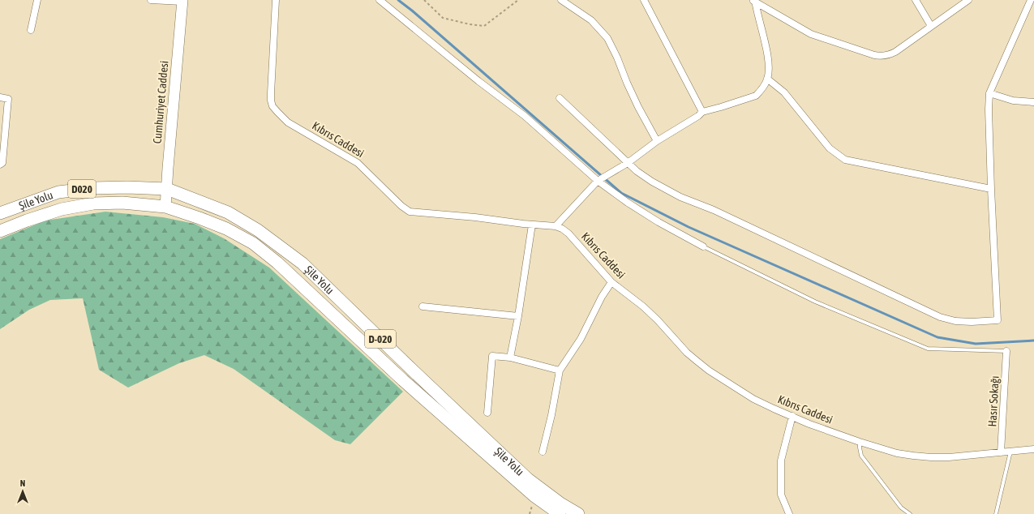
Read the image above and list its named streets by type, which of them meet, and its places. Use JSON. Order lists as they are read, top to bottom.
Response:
{
  "streets": {
    "highway": ["D020", "Şile Yolu", "D-020"],
    "main road": ["Cumhuriyet Caddesi"],
    "street": ["Kıbrıs Caddesi", "Hasır Sokağı"]
  },
  "crossings": [
    ["Cumhuriyet Caddesi", "Şile Yolu"],
    ["Kıbrıs Caddesi", "Hasır Sokağı"]
  ],
  "north": "top"
}
